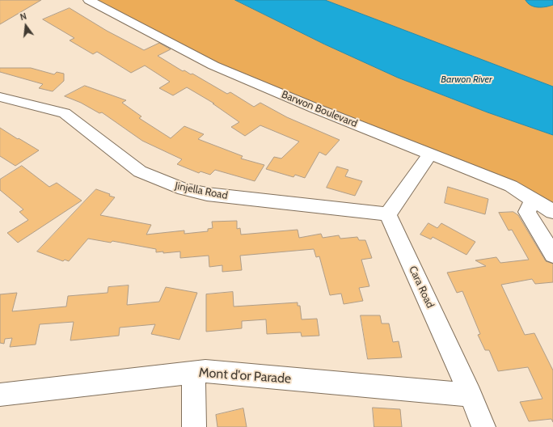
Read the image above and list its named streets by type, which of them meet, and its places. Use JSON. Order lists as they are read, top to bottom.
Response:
{
  "streets": {
    "street": [
      "Barwon Boulevard",
      "Jinjella Road",
      "Cara Road",
      "Mont d'or Parade"
    ]
  },
  "crossings": [
    ["Jinjella Road", "Cara Road"],
    ["Cara Road", "Mont d'or Parade"]
  ],
  "water": ["Barwon River"],
  "north": "top"
}
